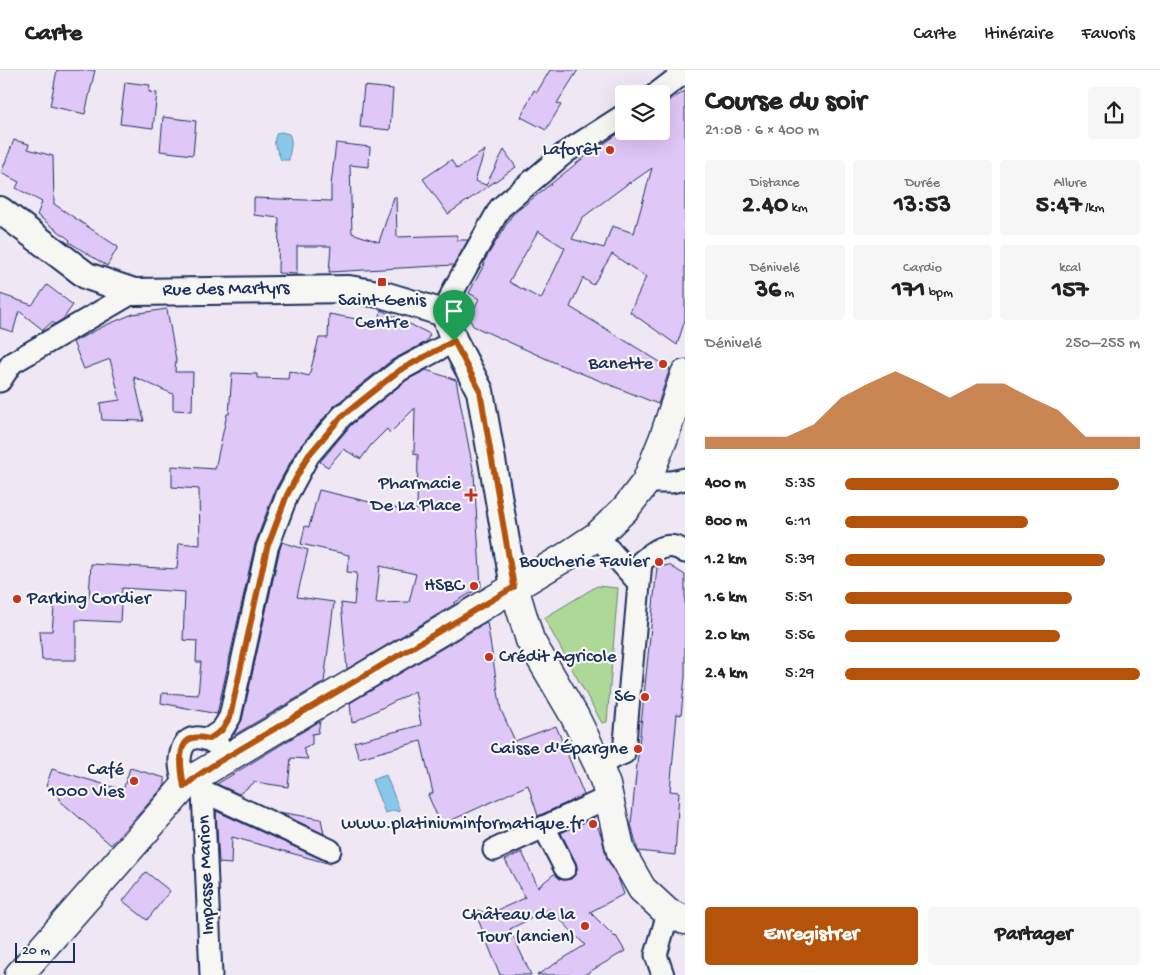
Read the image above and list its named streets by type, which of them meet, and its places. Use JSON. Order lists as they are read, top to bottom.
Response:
{
  "streets": {
    "street": ["Rue des Martyrs", "Impasse Marion"]
  },
  "places": {
    "other": [
      "Laforêt",
      "Banette",
      "Boucherie Favier",
      "HSBC",
      "Parking Cordier",
      "Crédit Agricole",
      "SG",
      "Caisse d'Épargne",
      "Café 1000 Vies",
      "www.platiniuminformatique.fr",
      "Château de la Tour (ancien)"
    ],
    "transit": ["Saint-Genis Centre"],
    "health": ["Pharmacie De La Place"]
  },
  "scale_bar": "20 m",
  "page": {
    "header": "Carte",
    "nav": ["Carte", "Itinéraire", "Favoris"],
    "heading": ["Course du soir", "21:08 · 6 × 400 m"],
    "stats": [
      ["Distance", "2.40 km"],
      ["Durée", "13:53"],
      ["Allure", "5:47 /km"],
      ["Dénivelé", "36 m"],
      ["Cardio", "171 bpm"],
      ["kcal", "157"]
    ],
    "chart": ["Dénivelé", "250–255 m"],
    "list": [
      {
        "name": "400 m",
        "note": "5:35"
      },
      {
        "name": "800 m",
        "note": "6:11"
      },
      {
        "name": "1.2 km",
        "note": "5:39"
      },
      {
        "name": "1.6 km",
        "note": "5:51"
      },
      {
        "name": "2.0 km",
        "note": "5:56"
      },
      {
        "name": "2.4 km",
        "note": "5:29"
      }
    ],
    "buttons": ["Enregistrer", "Partager"],
    "scale": "20 m"
  }
}
